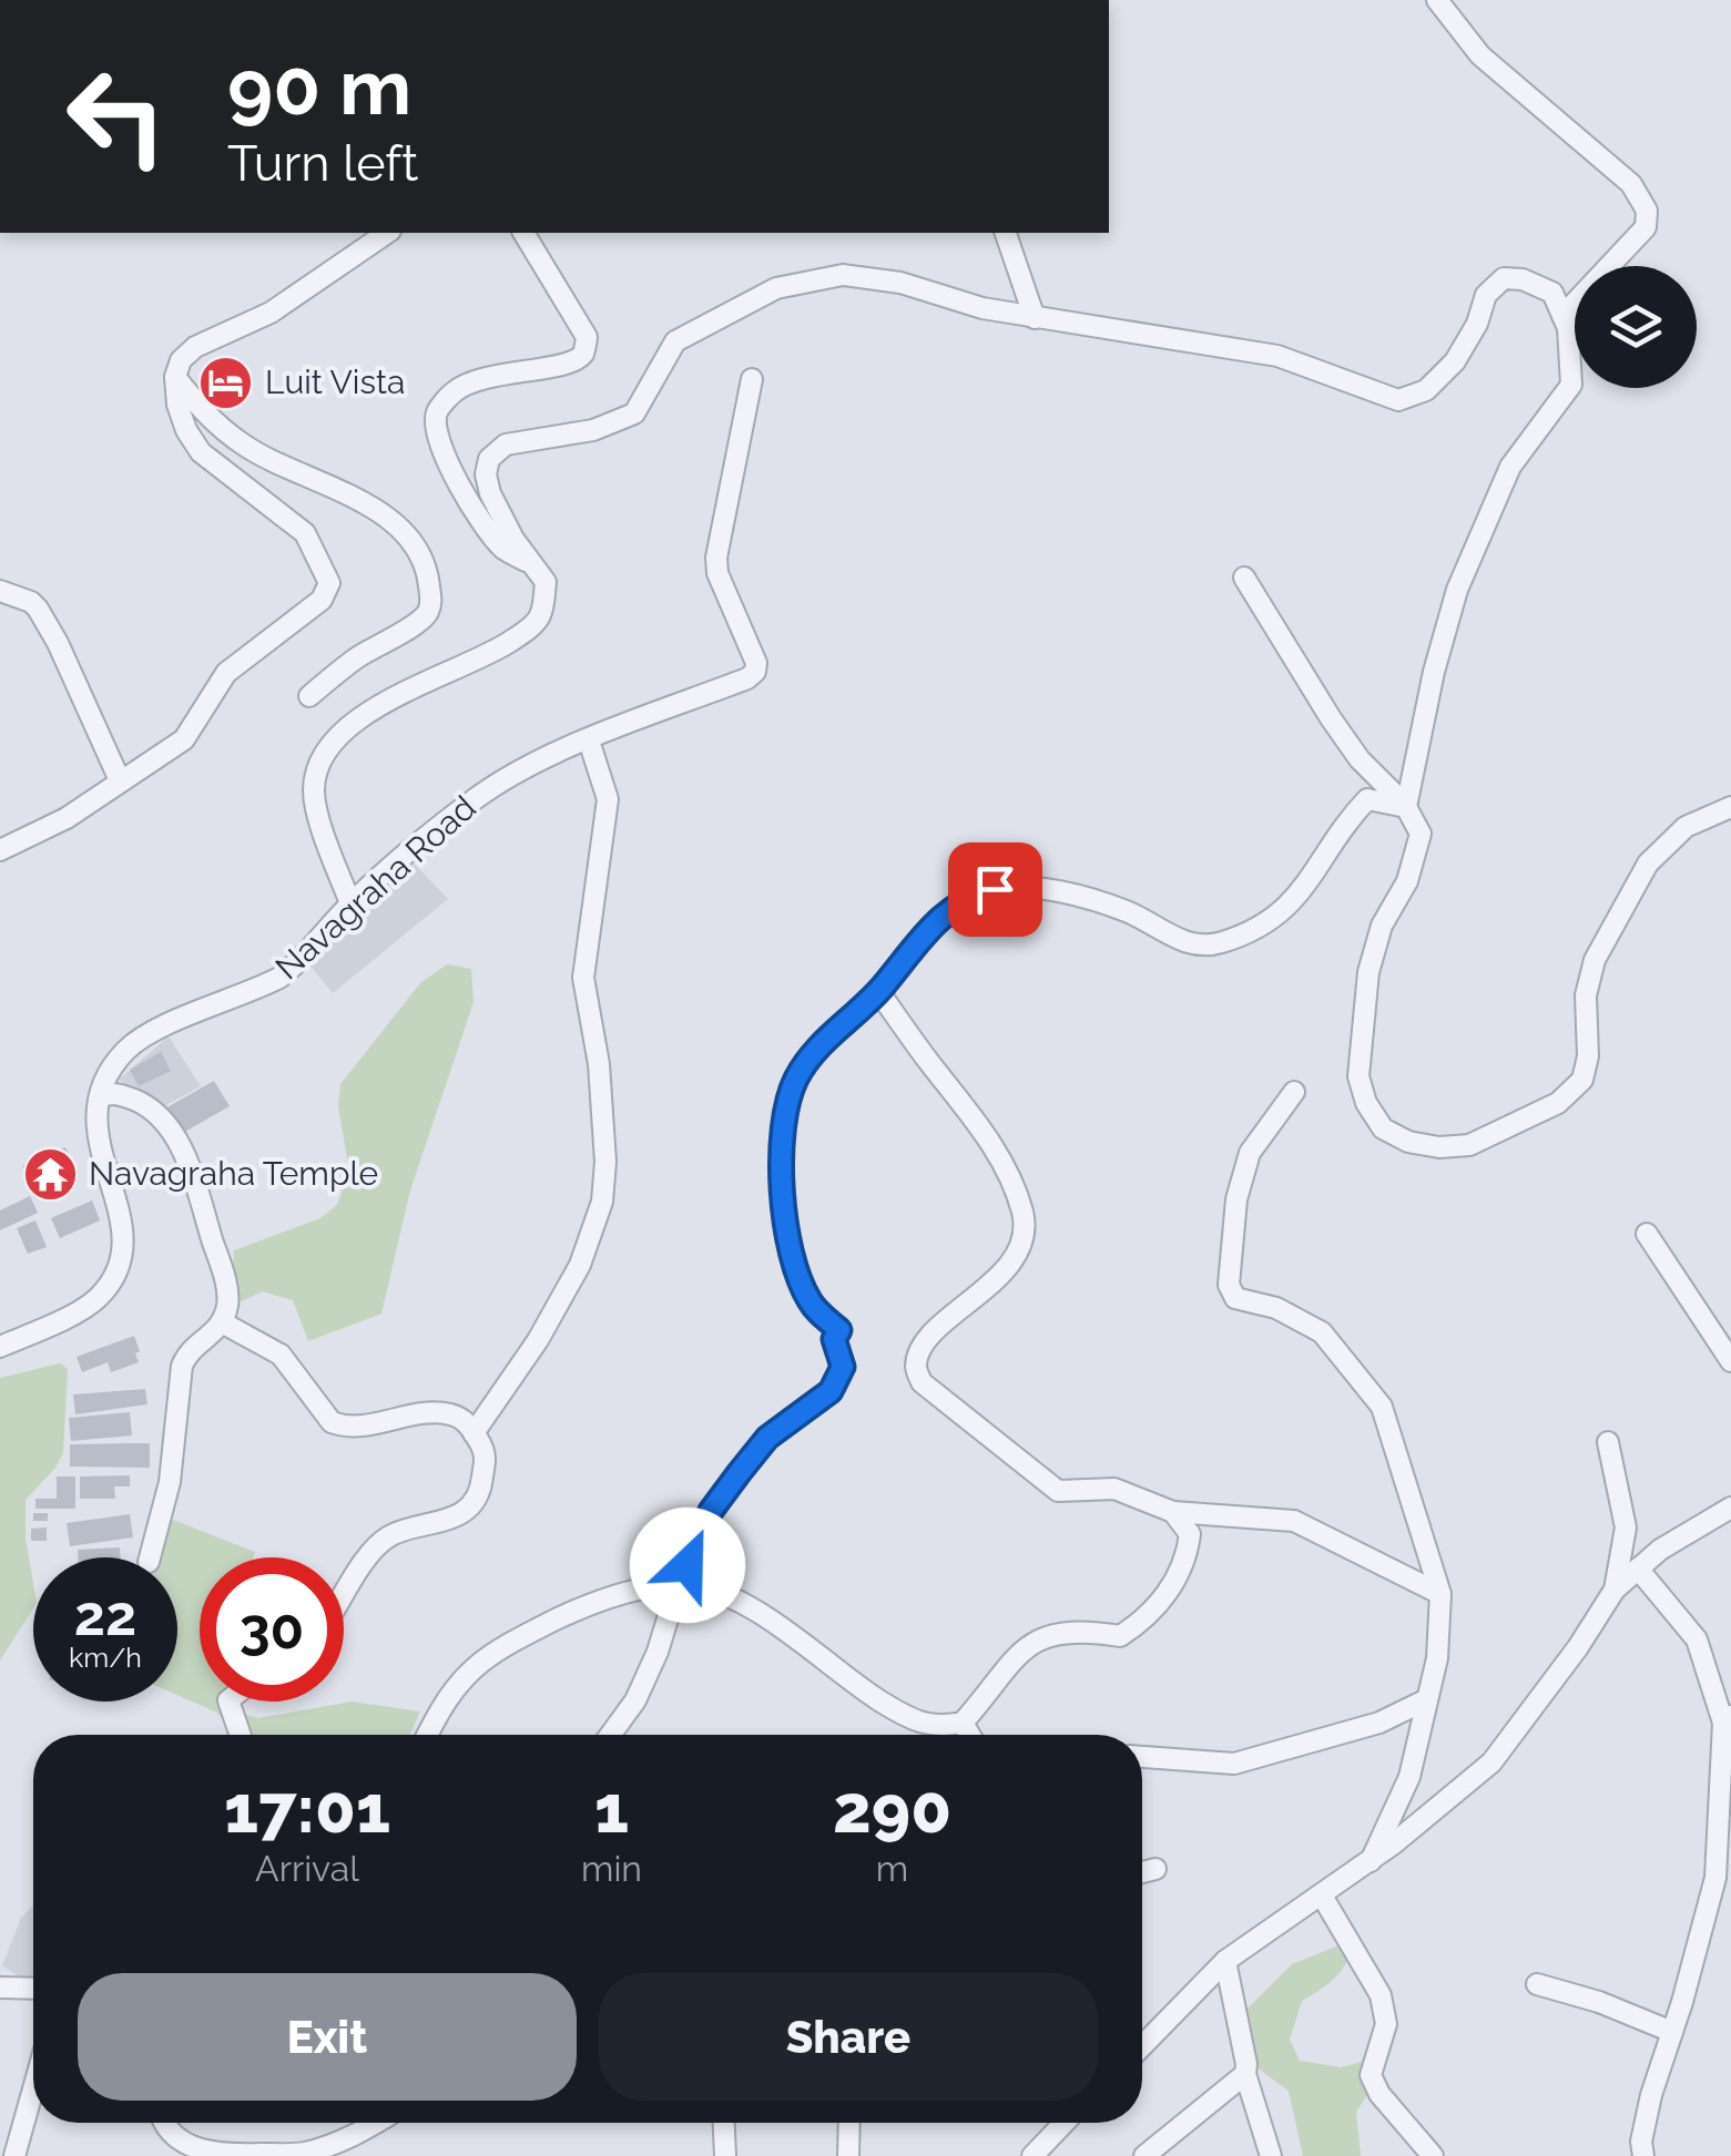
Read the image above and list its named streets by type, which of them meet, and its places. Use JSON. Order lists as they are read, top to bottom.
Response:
{
  "streets": {
    "street": ["Navagraha Road"]
  },
  "places": {
    "hotel": ["Luit Vista"],
    "temple": ["Navagraha Temple"]
  },
  "page": {
    "turn": ["90 m", "Turn left"],
    "speed": "22 km/h",
    "limit": "30",
    "eta": [
      "17:01",
      "Arrival",
      "1",
      "min",
      "290",
      "m"
    ],
    "buttons": ["Exit", "Share"]
  }
}
